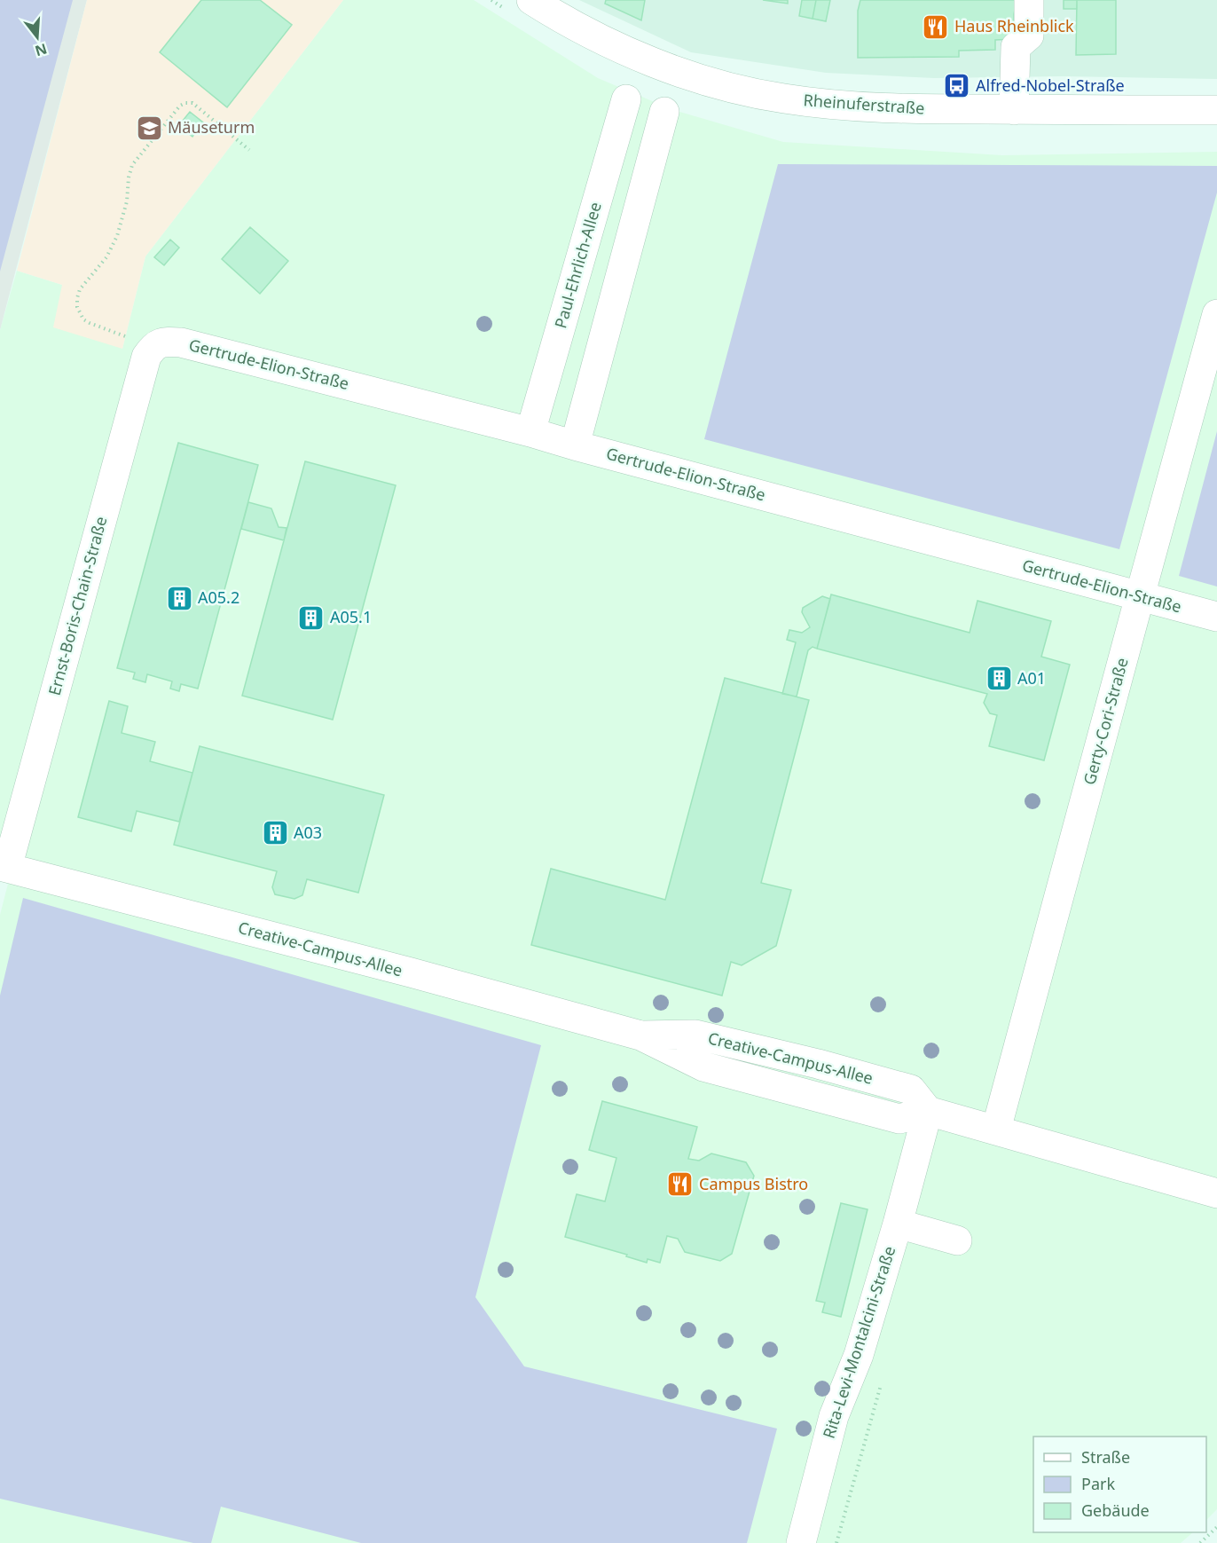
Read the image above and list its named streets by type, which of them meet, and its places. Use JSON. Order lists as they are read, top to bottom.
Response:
{
  "streets": {
    "street": [
      "Rheinuferstraße",
      "Paul-Ehrlich-Allee",
      "Gertrude-Elion-Straße",
      "Ernst-Boris-Chain-Straße",
      "Gerty-Cori-Straße",
      "Creative-Campus-Allee",
      "Rita-Levi-Montalcini-Straße"
    ]
  },
  "crossings": [
    ["Paul-Ehrlich-Allee", "Gertrude-Elion-Straße"],
    ["Gertrude-Elion-Straße", "Ernst-Boris-Chain-Straße"],
    ["Gertrude-Elion-Straße", "Gerty-Cori-Straße"],
    ["Ernst-Boris-Chain-Straße", "Creative-Campus-Allee"],
    ["Creative-Campus-Allee", "Rita-Levi-Montalcini-Straße"]
  ],
  "places": {
    "restaurant": ["Haus Rheinblick", "Campus Bistro"],
    "bus stop": ["Alfred-Nobel-Straße"],
    "school or university": ["Mäuseturm"],
    "building": [
      "A05.2",
      "A05.1",
      "A01",
      "A03"
    ]
  },
  "legend": ["Straße", "Park", "Gebäude"],
  "north": "bottom"
}
